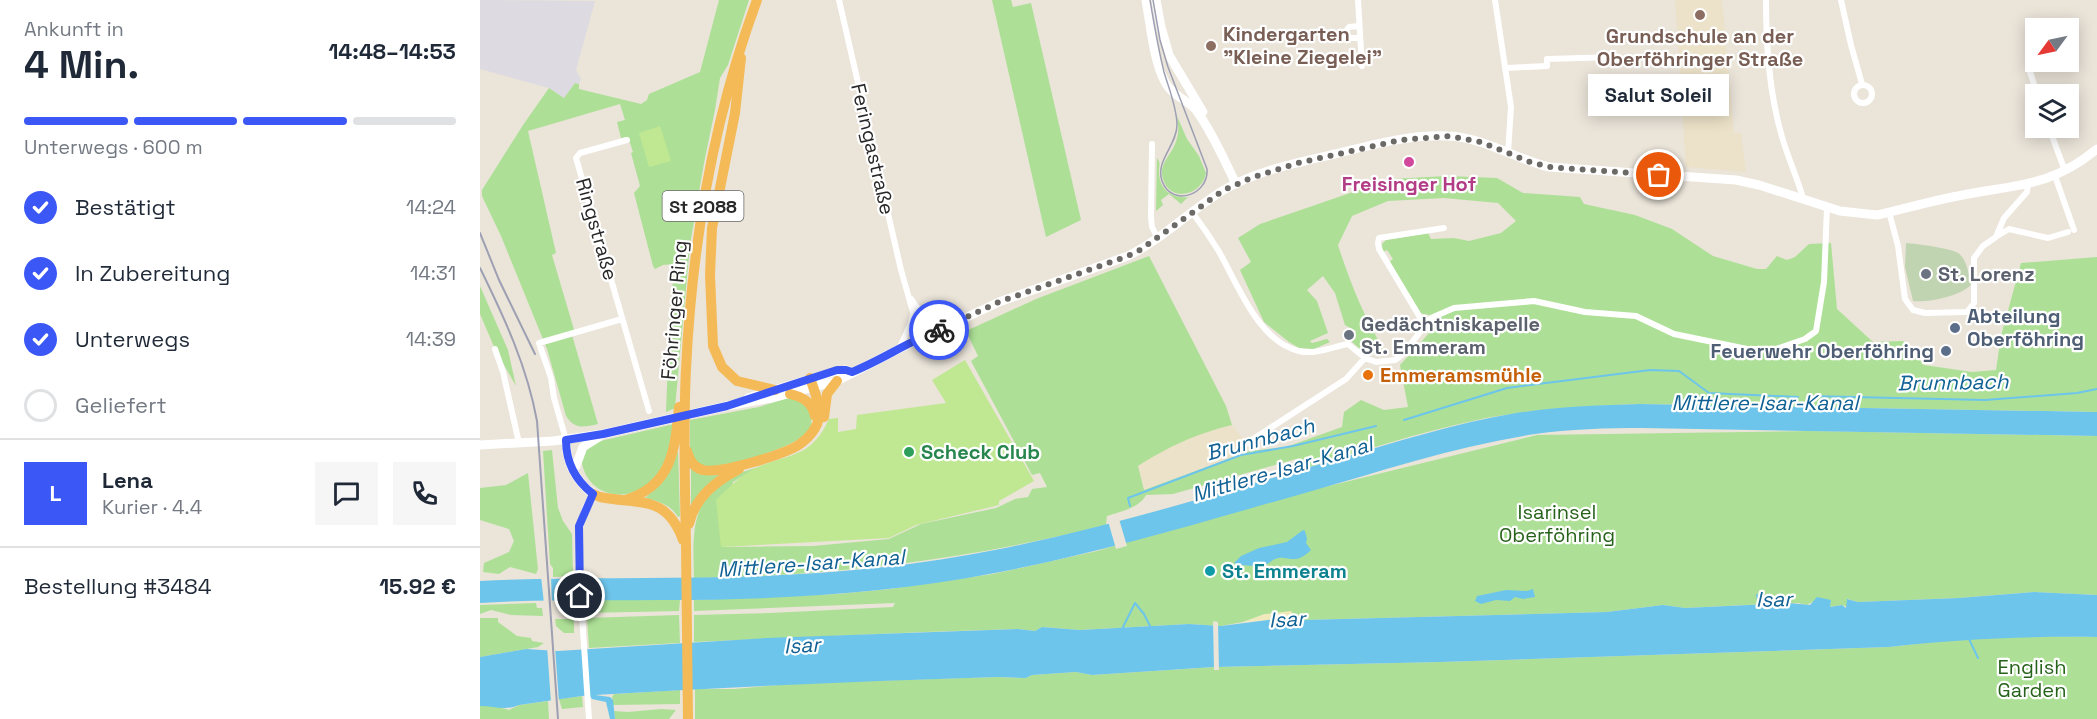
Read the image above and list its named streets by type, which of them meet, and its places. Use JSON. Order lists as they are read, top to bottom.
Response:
{
  "streets": {
    "highway": ["St 2088", "Föhringer Ring"],
    "street": ["Feringastraße", "Ringstraße"]
  },
  "crossings": [
    ["St 2088", "Föhringer Ring"]
  ],
  "water": ["Brunnbach", "Mittlere-Isar-Kanal", "Isar"],
  "parks": ["Isarinsel Oberföhring", "English Garden"],
  "places": [
    "Grundschule an der Oberföhringer Straße",
    "Kindergarten \"Kleine Ziegelei\"",
    "Freisinger Hof",
    "Salut Soleil",
    "St. Lorenz",
    "Abteilung Oberföhring",
    "Gedächtniskapelle St. Emmeram",
    "Feuerwehr Oberföhring",
    "Emmeramsmühle",
    "Scheck Club",
    "St. Emmeram"
  ],
  "north": "bottom left",
  "page": {
    "heading": ["4 Min.", "Ankunft in", "14:48–14:53"],
    "panel": [
      "Lena",
      "Kurier · 4.4",
      "Bestellung #3484",
      "15.92 €"
    ],
    "bubble": "Salut Soleil",
    "bar": "Unterwegs · 600 m",
    "list": [
      ["Bestätigt", "14:24"],
      ["In Zubereitung", "14:31"],
      ["Unterwegs", "14:39"],
      "Geliefert"
    ],
    "round": "L"
  }
}
